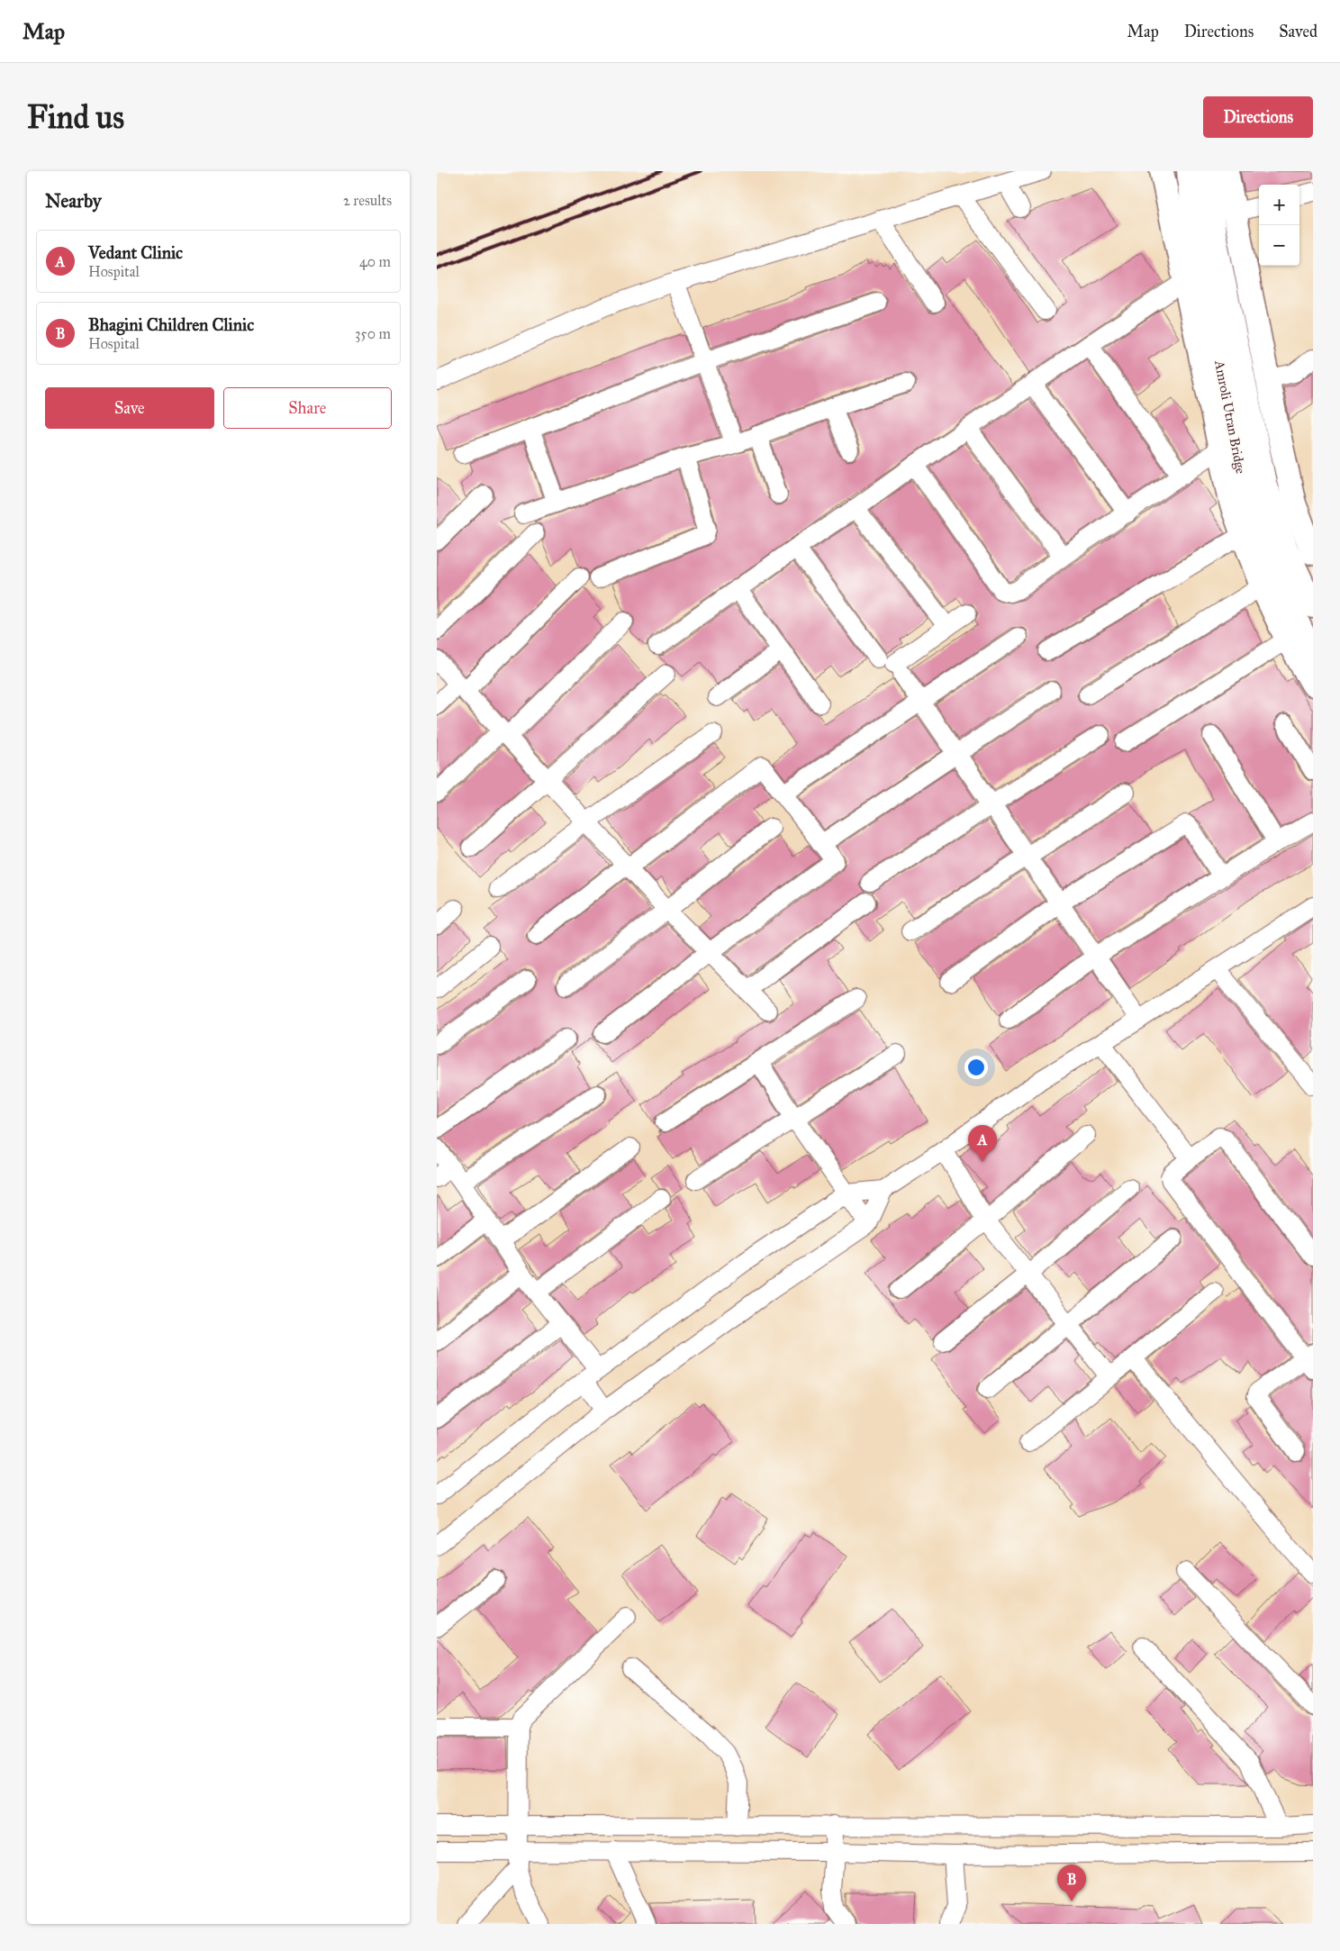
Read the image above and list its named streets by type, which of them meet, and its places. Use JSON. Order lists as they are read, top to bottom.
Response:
{
  "streets": {
    "main road": ["Amroli Utran Bridge"]
  },
  "page": {
    "header": "Map",
    "nav": ["Map", "Directions", "Saved"],
    "buttons": [
      "Directions",
      ["Save", "Share"]
    ],
    "title": "Find us",
    "heading": ["Nearby", "2 results"],
    "map_buttons": ["+", "−"],
    "list": [
      {
        "mark": "A",
        "name": "Vedant Clinic",
        "note": "Hospital",
        "value": "40 m"
      },
      {
        "mark": "B",
        "name": "Bhagini Children Clinic",
        "note": "Hospital",
        "value": "350 m"
      }
    ],
    "pins": ["A", "B"]
  }
}
